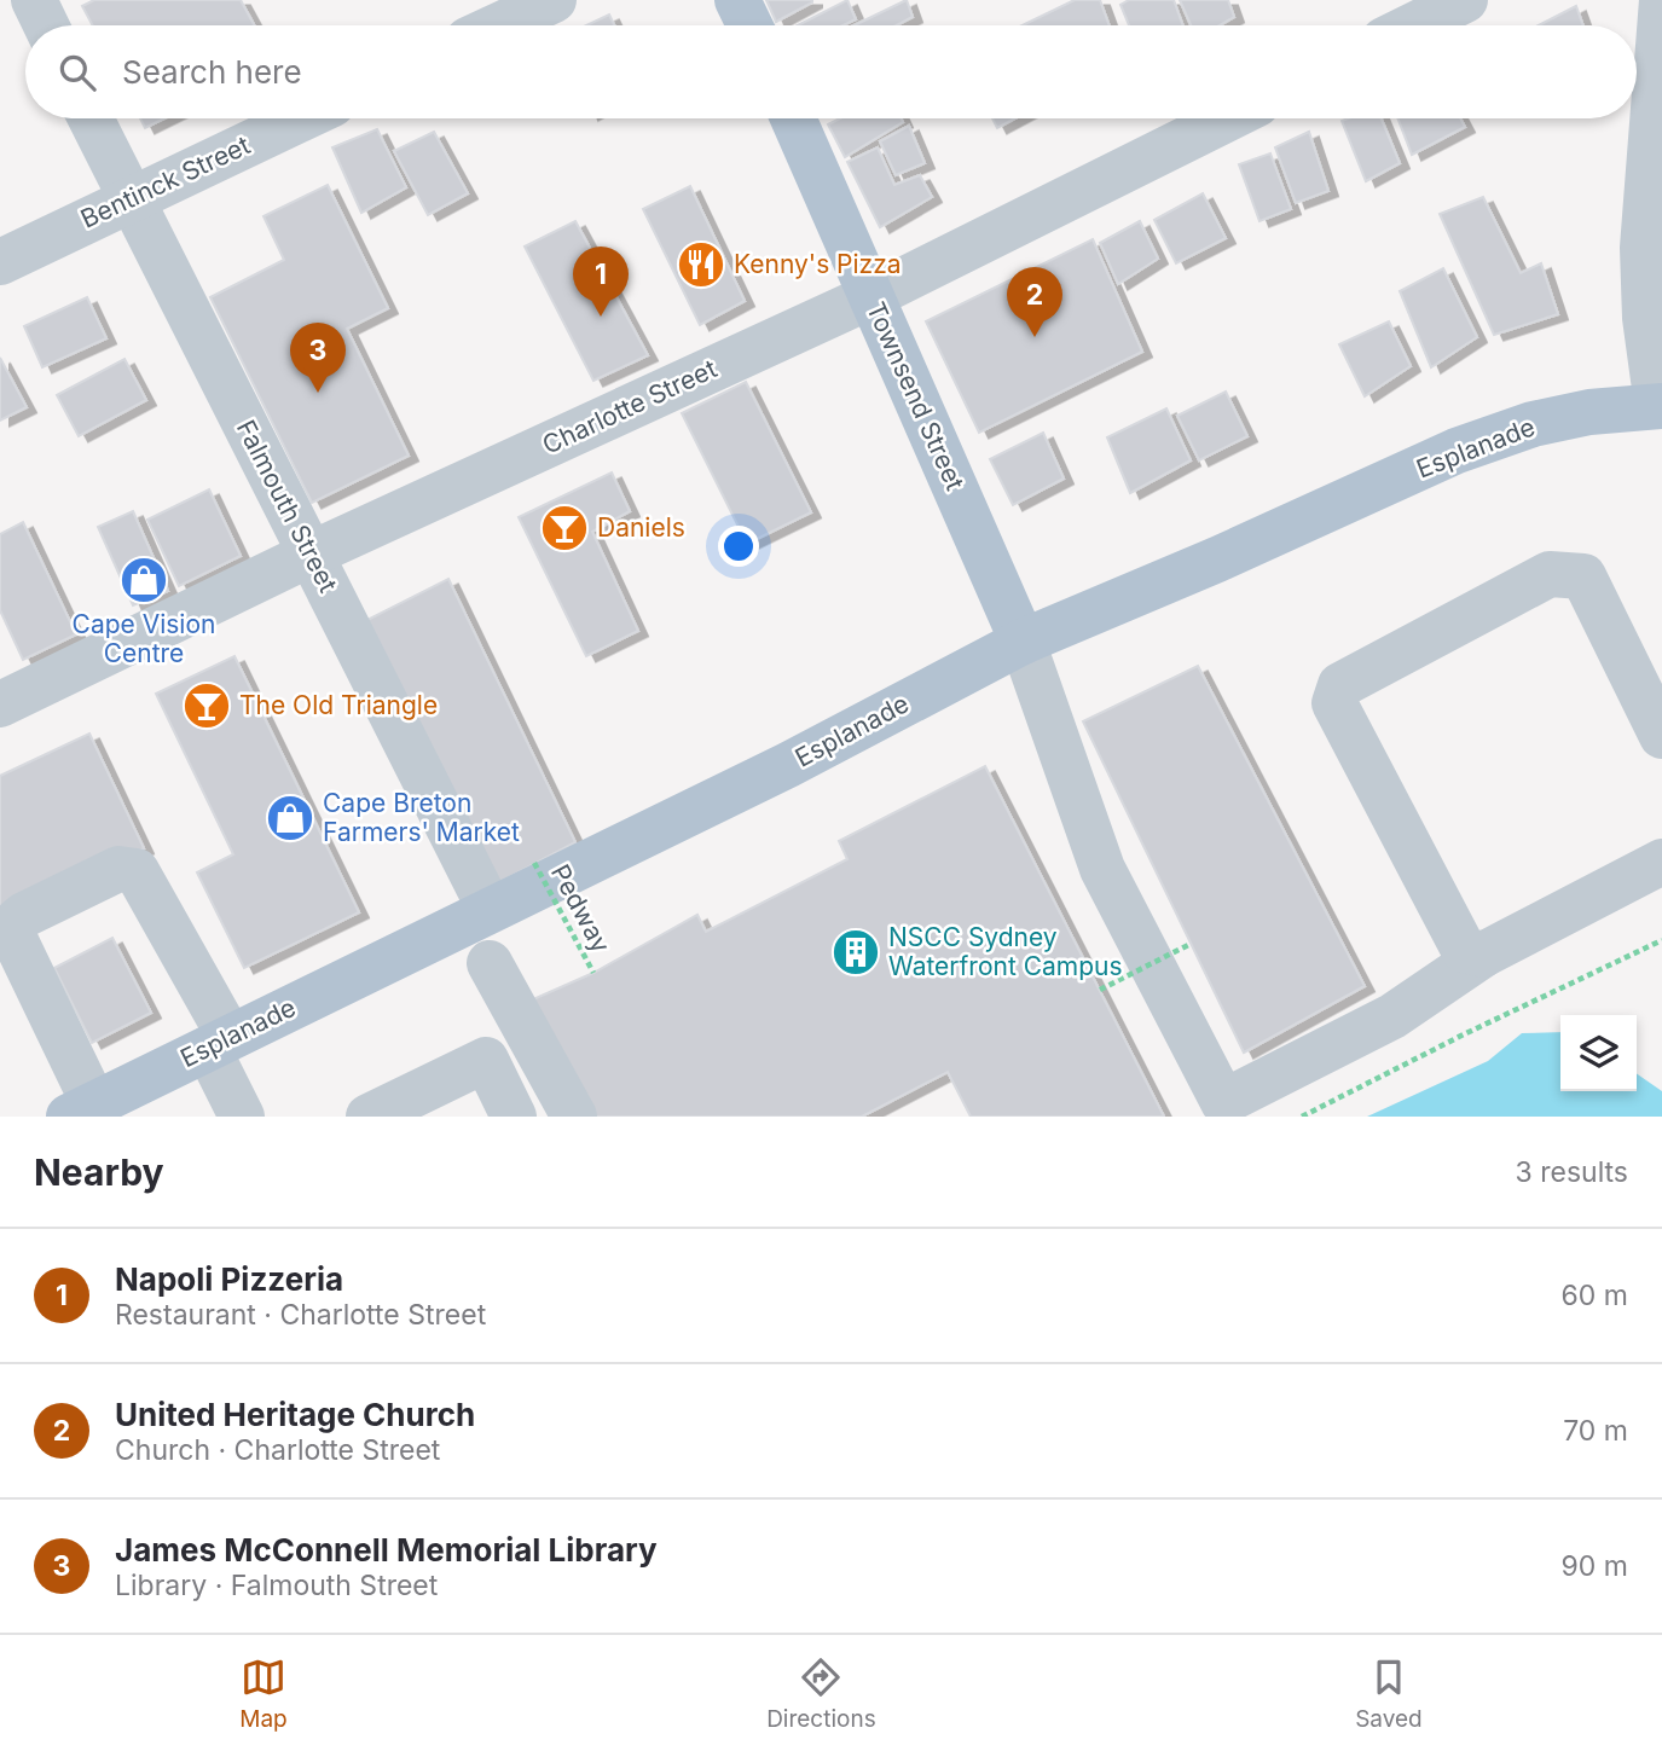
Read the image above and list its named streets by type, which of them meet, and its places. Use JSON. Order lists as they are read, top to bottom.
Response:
{
  "streets": {
    "main road": ["Townsend Street", "Esplanade"],
    "street": ["Bentinck Street", "Charlotte Street", "Falmouth Street"],
    "path": ["Pedway"]
  },
  "crossings": [
    ["Bentinck Street", "Falmouth Street"],
    ["Townsend Street", "Charlotte Street"],
    ["Townsend Street", "Esplanade"],
    ["Charlotte Street", "Falmouth Street"],
    ["Esplanade", "Falmouth Street"]
  ],
  "places": {
    "restaurant": ["Kenny's Pizza"],
    "bar": ["Daniels", "The Old Triangle"],
    "shop": ["Cape Vision Centre", "Cape Breton Farmers' Market"],
    "building": ["NSCC Sydney Waterfront Campus"]
  },
  "page": {
    "search": "Search here",
    "pins": ["1", "2", "3"],
    "heading": ["Nearby", "3 results"],
    "list": [
      {
        "mark": "1",
        "name": "Napoli Pizzeria",
        "note": "Restaurant · Charlotte Street",
        "value": "60 m"
      },
      {
        "mark": "2",
        "name": "United Heritage Church",
        "note": "Church · Charlotte Street",
        "value": "70 m"
      },
      {
        "mark": "3",
        "name": "James McConnell Memorial Library",
        "note": "Library · Falmouth Street",
        "value": "90 m"
      }
    ],
    "nav": ["Map", "Directions", "Saved"]
  }
}
